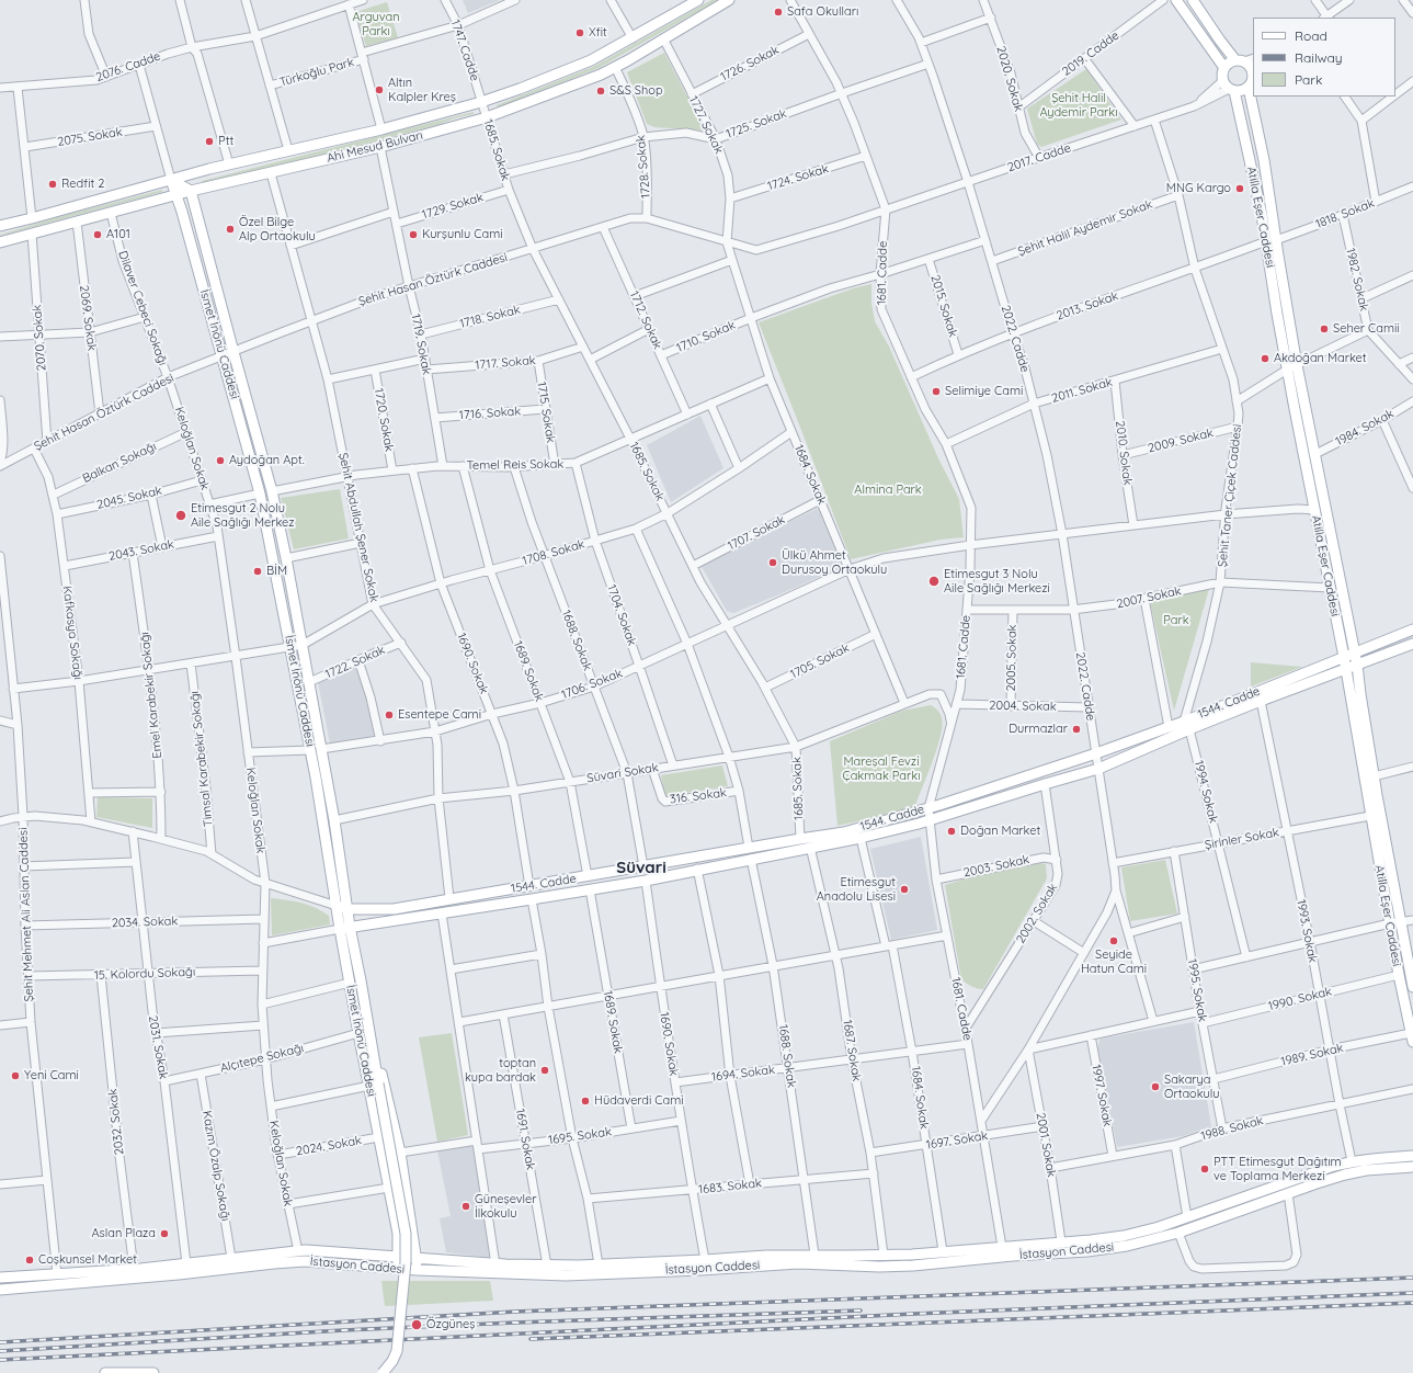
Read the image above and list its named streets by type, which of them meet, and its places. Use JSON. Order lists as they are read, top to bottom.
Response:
{
  "streets": {
    "main road": [
      "Ahi Mesud Bulvarı",
      "Atilla Eşer Caddesi",
      "İsmet İnönü Caddesi",
      "1544. Cadde",
      "İstasyon Caddesi"
    ],
    "street": [
      "1747. Cadde",
      "2019. Cadde",
      "1726. Sokak",
      "2076. Cadde",
      "Türkoğlu Park",
      "2020. Sokak",
      "1725. Sokak",
      "1727. Sokak",
      "2075. Sokak",
      "1685. Sokak",
      "2017. Cadde",
      "1728. Sokak",
      "1724. Sokak",
      "1729. Sokak",
      "1818. Sokak",
      "Şehit Halil Aydemir Sokak",
      "1681. Cadde",
      "Şehit Hasan Öztürk Caddesi",
      "1982. Sokak",
      "2015. Sokak",
      "2013. Sokak",
      "Dilaver Cebeci Sokağı",
      "1718. Sokak",
      "2069. Sokak",
      "1712. Sokak",
      "1710. Sokak",
      "2070. Sokak",
      "2022. Cadde",
      "1719. Sokak",
      "1717. Sokak",
      "2011. Sokak",
      "1715. Sokak",
      "1716. Sokak",
      "1720. Sokak",
      "1984. Sokak",
      "2009. Sokak",
      "Keloğlan Sokak",
      "2010. Sokak",
      "Balkan Sokağı",
      "Temel Reis Sokak",
      "1684. Sokak",
      "Şehit Taner Çiçek Caddesi",
      "2045. Sokak",
      "Şehit Abdullah Şener Sokak",
      "1707. Sokak",
      "2043. Sokak",
      "1708. Sokak",
      "2007. Sokak",
      "1704. Sokak",
      "Kafkasya Sokağı",
      "1688. Sokak",
      "2005. Sokak",
      "1705. Sokak",
      "1722. Sokak",
      "1690. Sokak",
      "1689. Sokak",
      "1706. Sokak",
      "Emel Karabekir Sokağı",
      "2004. Sokak",
      "Timsal Karabekir Sokağı",
      "Süvari Sokak",
      "1994. Sokak",
      "316. Sokak",
      "Şirinler Sokak",
      "2003. Sokak",
      "2002. Sokak",
      "Şehit Mehmet Ali Aslan Caddesi",
      "2034. Sokak",
      "1993. Sokak",
      "15. Kolordu Sokağı",
      "1995. Sokak",
      "1990. Sokak",
      "2031. Sokak",
      "1687. Sokak",
      "1989. Sokak",
      "Alçıtepe Sokağı",
      "1694. Sokak",
      "1997. Sokak",
      "2032. Sokak",
      "1988. Sokak",
      "1695. Sokak",
      "1691. Sokak",
      "1697. Sokak",
      "2001. Sokak",
      "2024. Sokak",
      "Kazım Özalp Sokağı",
      "1683. Sokak"
    ]
  },
  "crossings": [
    ["1747. Cadde", "Türkoğlu Park"],
    ["1747. Cadde", "Ahi Mesud Bulvarı"],
    ["1747. Cadde", "1685. Sokak"],
    ["2019. Cadde", "2020. Sokak"],
    ["1726. Sokak", "1727. Sokak"],
    ["1726. Sokak", "1681. Cadde"],
    ["2020. Sokak", "2017. Cadde"],
    ["1725. Sokak", "1727. Sokak"],
    ["1725. Sokak", "1685. Sokak"],
    ["1725. Sokak", "1728. Sokak"],
    ["1725. Sokak", "1681. Cadde"],
    ["1725. Sokak", "2022. Cadde"],
    ["1727. Sokak", "Ahi Mesud Bulvarı"],
    ["1727. Sokak", "1724. Sokak"],
    ["1727. Sokak", "Şehit Hasan Öztürk Caddesi"],
    ["1727. Sokak", "1684. Sokak"],
    ["Ahi Mesud Bulvarı", "1685. Sokak"],
    ["Ahi Mesud Bulvarı", "1728. Sokak"],
    ["Ahi Mesud Bulvarı", "Dilaver Cebeci Sokağı"],
    ["Ahi Mesud Bulvarı", "2069. Sokak"],
    ["Ahi Mesud Bulvarı", "2070. Sokak"],
    ["Ahi Mesud Bulvarı", "İsmet İnönü Caddesi"],
    ["Ahi Mesud Bulvarı", "1719. Sokak"],
    ["Ahi Mesud Bulvarı", "Şehit Abdullah Şener Sokak"],
    ["1685. Sokak", "1729. Sokak"],
    ["1685. Sokak", "Şehit Hasan Öztürk Caddesi"],
    ["1685. Sokak", "1718. Sokak"],
    ["1685. Sokak", "1717. Sokak"],
    ["1685. Sokak", "Temel Reis Sokak"],
    ["1685. Sokak", "1707. Sokak"],
    ["1685. Sokak", "1708. Sokak"],
    ["1685. Sokak", "1705. Sokak"],
    ["1685. Sokak", "1706. Sokak"],
    ["1685. Sokak", "1544. Cadde"],
    ["1685. Sokak", "Süvari Sokak"],
    ["2017. Cadde", "Atilla Eşer Caddesi"],
    ["2017. Cadde", "1681. Cadde"],
    ["2017. Cadde", "Şehit Hasan Öztürk Caddesi"],
    ["2017. Cadde", "2022. Cadde"],
    ["2017. Cadde", "Şehit Taner Çiçek Caddesi"],
    ["1728. Sokak", "Şehit Hasan Öztürk Caddesi"],
    ["1724. Sokak", "1681. Cadde"],
    ["1729. Sokak", "1719. Sokak"],
    ["1818. Sokak", "Atilla Eşer Caddesi"],
    ["1818. Sokak", "1982. Sokak"],
    ["1818. Sokak", "2013. Sokak"],
    ["Atilla Eşer Caddesi", "2013. Sokak"],
    ["Atilla Eşer Caddesi", "1984. Sokak"],
    ["Atilla Eşer Caddesi", "2007. Sokak"],
    ["Atilla Eşer Caddesi", "1706. Sokak"],
    ["Atilla Eşer Caddesi", "1544. Cadde"],
    ["Atilla Eşer Caddesi", "Şirinler Sokak"],
    ["Atilla Eşer Caddesi", "1990. Sokak"],
    ["Atilla Eşer Caddesi", "1989. Sokak"],
    ["Şehit Halil Aydemir Sokak", "2022. Cadde"],
    ["Şehit Halil Aydemir Sokak", "Şehit Taner Çiçek Caddesi"],
    ["1681. Cadde", "Şehit Hasan Öztürk Caddesi"],
    ["1681. Cadde", "2013. Sokak"],
    ["1681. Cadde", "1710. Sokak"],
    ["1681. Cadde", "2011. Sokak"],
    ["1681. Cadde", "2007. Sokak"],
    ["1681. Cadde", "1706. Sokak"],
    ["1681. Cadde", "1544. Cadde"],
    ["1681. Cadde", "2004. Sokak"],
    ["1681. Cadde", "Süvari Sokak"],
    ["1681. Cadde", "2003. Sokak"],
    ["1681. Cadde", "2002. Sokak"],
    ["1681. Cadde", "1694. Sokak"],
    ["1681. Cadde", "1697. Sokak"],
    ["1681. Cadde", "İstasyon Caddesi"],
    ["Şehit Hasan Öztürk Caddesi", "Dilaver Cebeci Sokağı"],
    ["Şehit Hasan Öztürk Caddesi", "2069. Sokak"],
    ["Şehit Hasan Öztürk Caddesi", "1712. Sokak"],
    ["Şehit Hasan Öztürk Caddesi", "2070. Sokak"],
    ["Şehit Hasan Öztürk Caddesi", "İsmet İnönü Caddesi"],
    ["Şehit Hasan Öztürk Caddesi", "1719. Sokak"],
    ["Şehit Hasan Öztürk Caddesi", "Keloğlan Sokak"],
    ["Şehit Hasan Öztürk Caddesi", "1684. Sokak"],
    ["Şehit Hasan Öztürk Caddesi", "Şehit Abdullah Şener Sokak"],
    ["Şehit Hasan Öztürk Caddesi", "Kafkasya Sokağı"],
    ["2015. Sokak", "2013. Sokak"],
    ["2015. Sokak", "1710. Sokak"],
    ["2013. Sokak", "2022. Cadde"],
    ["2013. Sokak", "Şehit Taner Çiçek Caddesi"],
    ["Dilaver Cebeci Sokağı", "Keloğlan Sokak"],
    ["1718. Sokak", "1719. Sokak"],
    ["1712. Sokak", "1710. Sokak"],
    ["1712. Sokak", "Temel Reis Sokak"],
    ["1710. Sokak", "2022. Cadde"],
    ["1710. Sokak", "1684. Sokak"],
    ["2022. Cadde", "2011. Sokak"],
    ["2022. Cadde", "2007. Sokak"],
    ["2022. Cadde", "1706. Sokak"],
    ["2022. Cadde", "1544. Cadde"],
    ["2022. Cadde", "2004. Sokak"],
    ["2022. Cadde", "Şirinler Sokak"],
    ["İsmet İnönü Caddesi", "Temel Reis Sokak"],
    ["İsmet İnönü Caddesi", "1708. Sokak"],
    ["İsmet İnönü Caddesi", "1722. Sokak"],
    ["İsmet İnönü Caddesi", "1706. Sokak"],
    ["İsmet İnönü Caddesi", "1544. Cadde"],
    ["İsmet İnönü Caddesi", "Süvari Sokak"],
    ["İsmet İnönü Caddesi", "Alçıtepe Sokağı"],
    ["İsmet İnönü Caddesi", "1695. Sokak"],
    ["İsmet İnönü Caddesi", "2024. Sokak"],
    ["İsmet İnönü Caddesi", "İstasyon Caddesi"],
    ["1719. Sokak", "1717. Sokak"],
    ["1719. Sokak", "1716. Sokak"],
    ["1719. Sokak", "Temel Reis Sokak"],
    ["1717. Sokak", "1715. Sokak"],
    ["2011. Sokak", "2010. Sokak"],
    ["2011. Sokak", "Şehit Taner Çiçek Caddesi"],
    ["1715. Sokak", "1716. Sokak"],
    ["1715. Sokak", "Temel Reis Sokak"],
    ["1720. Sokak", "Temel Reis Sokak"],
    ["2009. Sokak", "2010. Sokak"],
    ["2009. Sokak", "Şehit Taner Çiçek Caddesi"],
    ["Keloğlan Sokak", "Balkan Sokağı"],
    ["Keloğlan Sokak", "2045. Sokak"],
    ["Keloğlan Sokak", "2043. Sokak"],
    ["Keloğlan Sokak", "1708. Sokak"],
    ["Keloğlan Sokak", "2034. Sokak"],
    ["Keloğlan Sokak", "15. Kolordu Sokağı"],
    ["Keloğlan Sokak", "Alçıtepe Sokağı"],
    ["Keloğlan Sokak", "2024. Sokak"],
    ["Keloğlan Sokak", "İstasyon Caddesi"],
    ["2010. Sokak", "1706. Sokak"],
    ["Balkan Sokağı", "Kafkasya Sokağı"],
    ["Temel Reis Sokak", "1684. Sokak"],
    ["Temel Reis Sokak", "Şehit Abdullah Şener Sokak"],
    ["Temel Reis Sokak", "1704. Sokak"],
    ["Temel Reis Sokak", "1688. Sokak"],
    ["Temel Reis Sokak", "1690. Sokak"],
    ["Temel Reis Sokak", "1689. Sokak"],
    ["1684. Sokak", "1707. Sokak"],
    ["1684. Sokak", "1708. Sokak"],
    ["1684. Sokak", "1705. Sokak"],
    ["1684. Sokak", "1706. Sokak"],
    ["1684. Sokak", "1544. Cadde"],
    ["1684. Sokak", "Süvari Sokak"],
    ["1684. Sokak", "1694. Sokak"],
    ["1684. Sokak", "1697. Sokak"],
    ["1684. Sokak", "İstasyon Caddesi"],
    ["Şehit Taner Çiçek Caddesi", "2007. Sokak"],
    ["Şehit Taner Çiçek Caddesi", "1706. Sokak"],
    ["Şehit Taner Çiçek Caddesi", "1544. Cadde"],
    ["Şehit Taner Çiçek Caddesi", "1994. Sokak"],
    ["2045. Sokak", "Kafkasya Sokağı"],
    ["Şehit Abdullah Şener Sokak", "1708. Sokak"],
    ["Şehit Abdullah Şener Sokak", "1722. Sokak"],
    ["Şehit Abdullah Şener Sokak", "1706. Sokak"],
    ["Şehit Abdullah Şener Sokak", "1544. Cadde"],
    ["Şehit Abdullah Şener Sokak", "Süvari Sokak"],
    ["2043. Sokak", "Kafkasya Sokağı"],
    ["2043. Sokak", "Emel Karabekir Sokağı"],
    ["1708. Sokak", "1704. Sokak"],
    ["1708. Sokak", "Kafkasya Sokağı"],
    ["1708. Sokak", "1688. Sokak"],
    ["1708. Sokak", "1690. Sokak"],
    ["1708. Sokak", "1689. Sokak"],
    ["1708. Sokak", "Emel Karabekir Sokağı"],
    ["1708. Sokak", "Timsal Karabekir Sokağı"],
    ["1708. Sokak", "Şehit Mehmet Ali Aslan Caddesi"],
    ["2007. Sokak", "2005. Sokak"],
    ["1704. Sokak", "1706. Sokak"],
    ["1704. Sokak", "Süvari Sokak"],
    ["1688. Sokak", "1706. Sokak"],
    ["1688. Sokak", "1544. Cadde"],
    ["1688. Sokak", "Süvari Sokak"],
    ["1688. Sokak", "1694. Sokak"],
    ["1688. Sokak", "1683. Sokak"],
    ["1688. Sokak", "İstasyon Caddesi"],
    ["2005. Sokak", "2004. Sokak"],
    ["1690. Sokak", "1706. Sokak"],
    ["1690. Sokak", "1544. Cadde"],
    ["1690. Sokak", "Süvari Sokak"],
    ["1690. Sokak", "1694. Sokak"],
    ["1690. Sokak", "1695. Sokak"],
    ["1690. Sokak", "1683. Sokak"],
    ["1690. Sokak", "İstasyon Caddesi"],
    ["1689. Sokak", "1706. Sokak"],
    ["1689. Sokak", "1544. Cadde"],
    ["1689. Sokak", "Süvari Sokak"],
    ["1689. Sokak", "1695. Sokak"],
    ["1544. Cadde", "1994. Sokak"],
    ["1544. Cadde", "2002. Sokak"],
    ["1544. Cadde", "1993. Sokak"],
    ["1544. Cadde", "1687. Sokak"],
    ["Süvari Sokak", "316. Sokak"],
    ["1994. Sokak", "Şirinler Sokak"],
    ["Şirinler Sokak", "1993. Sokak"],
    ["Şirinler Sokak", "1995. Sokak"],
    ["2003. Sokak", "2002. Sokak"],
    ["Şehit Mehmet Ali Aslan Caddesi", "2034. Sokak"],
    ["Şehit Mehmet Ali Aslan Caddesi", "15. Kolordu Sokağı"],
    ["Şehit Mehmet Ali Aslan Caddesi", "İstasyon Caddesi"],
    ["2034. Sokak", "2031. Sokak"],
    ["1993. Sokak", "1990. Sokak"],
    ["1993. Sokak", "1989. Sokak"],
    ["1993. Sokak", "1988. Sokak"],
    ["1993. Sokak", "İstasyon Caddesi"],
    ["15. Kolordu Sokağı", "2031. Sokak"],
    ["15. Kolordu Sokağı", "2032. Sokak"],
    ["1995. Sokak", "1990. Sokak"],
    ["1995. Sokak", "1989. Sokak"],
    ["1995. Sokak", "1988. Sokak"],
    ["2031. Sokak", "Alçıtepe Sokağı"],
    ["2031. Sokak", "İstasyon Caddesi"],
    ["1687. Sokak", "1694. Sokak"],
    ["1687. Sokak", "1697. Sokak"],
    ["1687. Sokak", "1683. Sokak"],
    ["1687. Sokak", "İstasyon Caddesi"],
    ["Alçıtepe Sokağı", "Kazım Özalp Sokağı"],
    ["1997. Sokak", "1988. Sokak"],
    ["2032. Sokak", "İstasyon Caddesi"],
    ["1988. Sokak", "2001. Sokak"],
    ["1695. Sokak", "1691. Sokak"],
    ["1691. Sokak", "İstasyon Caddesi"],
    ["1697. Sokak", "2001. Sokak"],
    ["2001. Sokak", "İstasyon Caddesi"],
    ["Kazım Özalp Sokağı", "İstasyon Caddesi"]
  ],
  "districts": ["Süvari"],
  "parks": [
    "Arguvan Parkı",
    "Şehit Halil Aydemir Parkı",
    "Almina Park",
    "Park",
    "Mareşal Fevzi Çakmak Parkı"
  ],
  "places": [
    "Safa Okulları",
    "Xfit",
    "Altın Kalpler Kreş",
    "S&S Shop",
    "Ptt",
    "Redfit 2",
    "MNG Kargo",
    "Özel Bilge Alp Ortaokulu",
    "A101",
    "Kurşunlu Cami",
    "Seher Camii",
    "Akdoğan Market",
    "Selimiye Cami",
    "Aydoğan Apt.",
    "Etimesgut 2 Nolu Aile Sağlığı Merkez",
    "Ülkü Ahmet Durusoy Ortaokulu",
    "BİM",
    "Etimesgut 3 Nolu Aile Sağlığı Merkezi",
    "Esentepe Cami",
    "Durmazlar",
    "Doğan Market",
    "Etimesgut Anadolu Lisesi",
    "Seyide Hatun Cami",
    "toptan kupa bardak",
    "Yeni Cami",
    "Sakarya Ortaokulu",
    "Hüdaverdi Cami",
    "PTT Etimesgut Dağıtım ve Toplama Merkezi",
    "Güneşevler İlkokulu",
    "Aslan Plaza",
    "Coşkunsel Market",
    "Özgüneş"
  ],
  "legend": ["Road", "Railway", "Park"]
}
